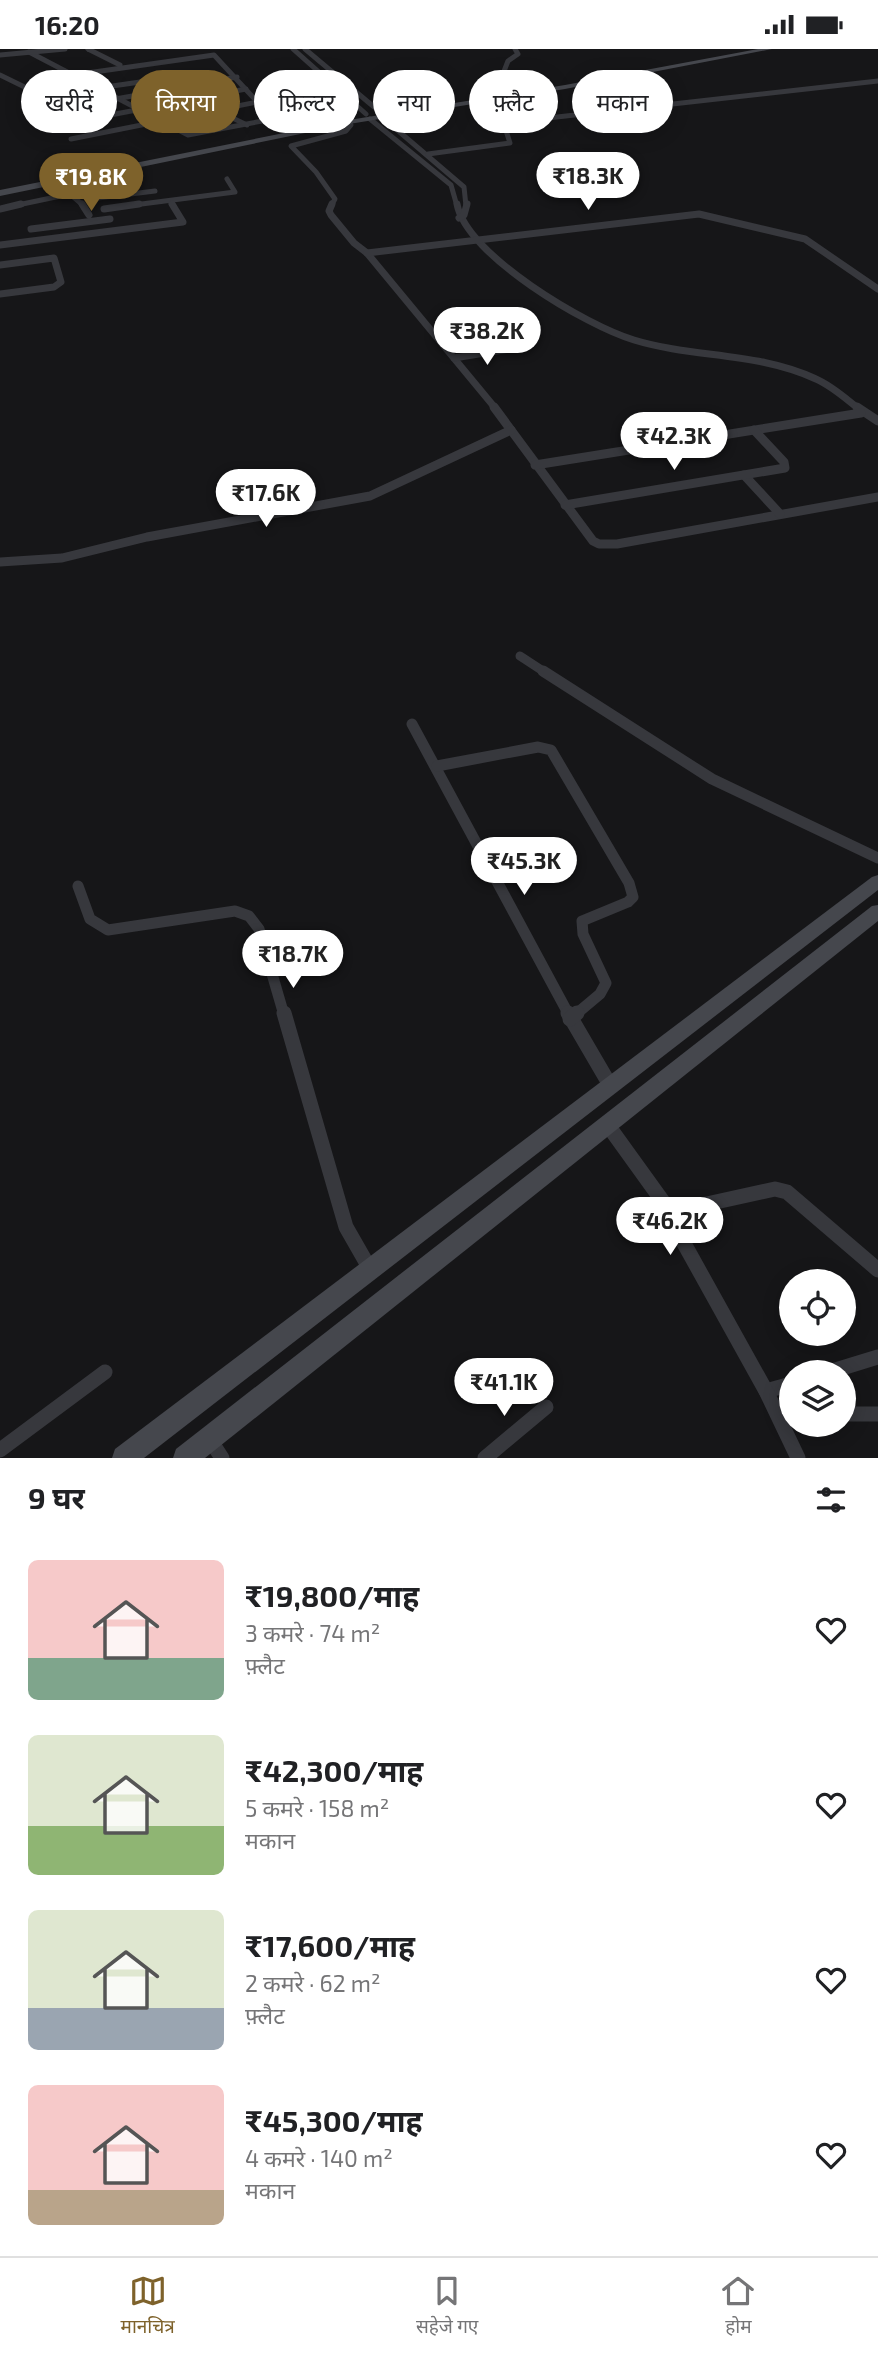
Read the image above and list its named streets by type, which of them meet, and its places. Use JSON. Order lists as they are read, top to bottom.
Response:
{
  "page": {
    "status": "16:20",
    "chip": [
      "खरीदें",
      "किराया",
      "फ़िल्टर",
      "नया",
      "फ़्लैट",
      "मकान"
    ],
    "price": [
      "₹18.3K",
      "₹19.8K",
      "₹38.2K",
      "₹42.3K",
      "₹17.6K",
      "₹45.3K",
      "₹18.7K",
      "₹46.2K",
      "₹41.1K"
    ],
    "heading": "9 घर",
    "list": [
      {
        "name": "₹19,800/माह",
        "note": "3 कमरे · 74 m² · फ़्लैट"
      },
      {
        "name": "₹42,300/माह",
        "note": "5 कमरे · 158 m² · मकान"
      },
      {
        "name": "₹17,600/माह",
        "note": "2 कमरे · 62 m² · फ़्लैट"
      },
      {
        "name": "₹45,300/माह",
        "note": "4 कमरे · 140 m² · मकान"
      }
    ],
    "tabs": ["मानचित्र", "सहेजे गए", "होम"]
  }
}
